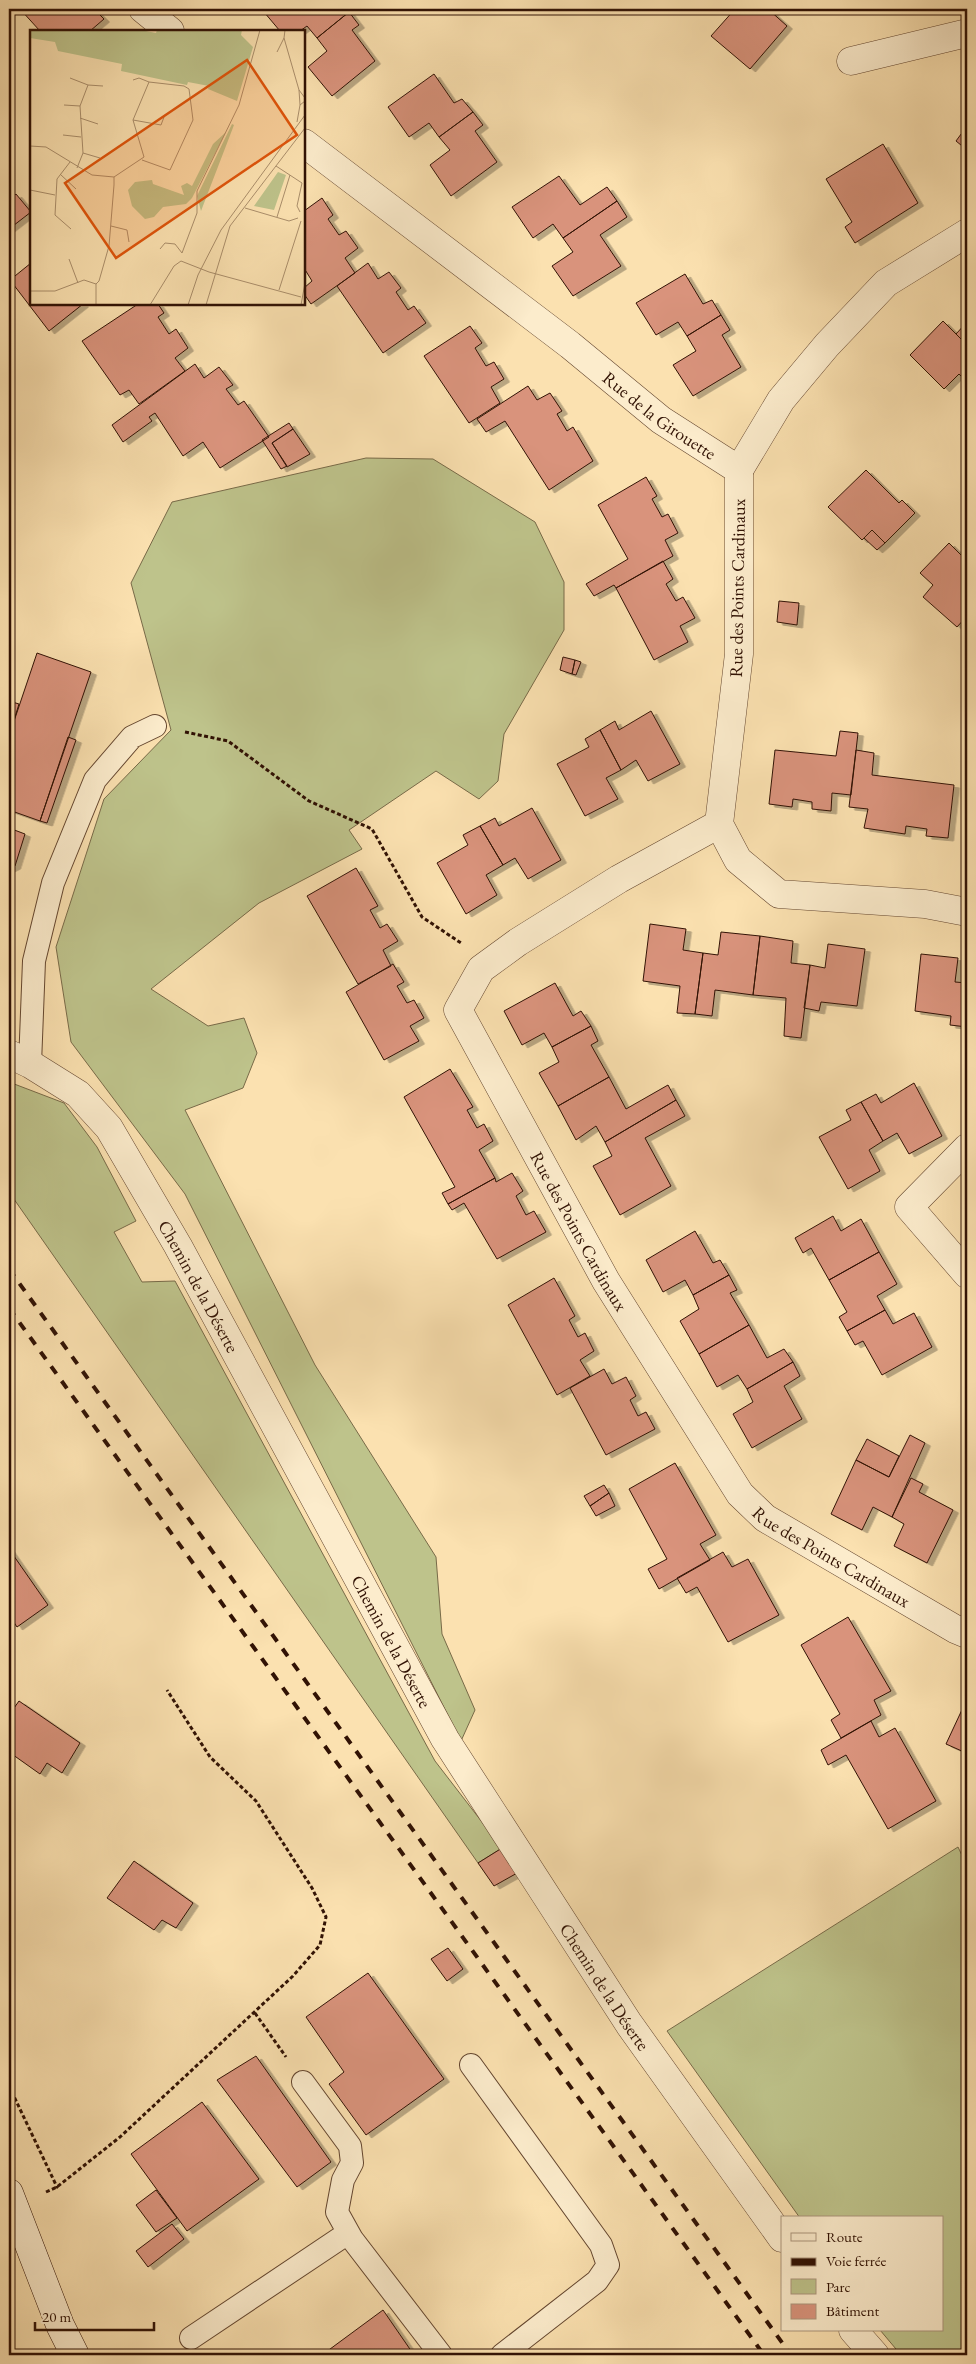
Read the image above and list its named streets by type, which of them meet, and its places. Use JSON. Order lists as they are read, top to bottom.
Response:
{
  "streets": {
    "street": ["Rue de la Girouette", "Rue des Points Cardinaux", "Chemin de la Déserte"]
  },
  "crossings": [
    ["Rue de la Girouette", "Rue des Points Cardinaux"]
  ],
  "legend": [
    "Route",
    "Voie ferrée",
    "Parc",
    "Bâtiment"
  ],
  "scale_bar": "20 m"
}
